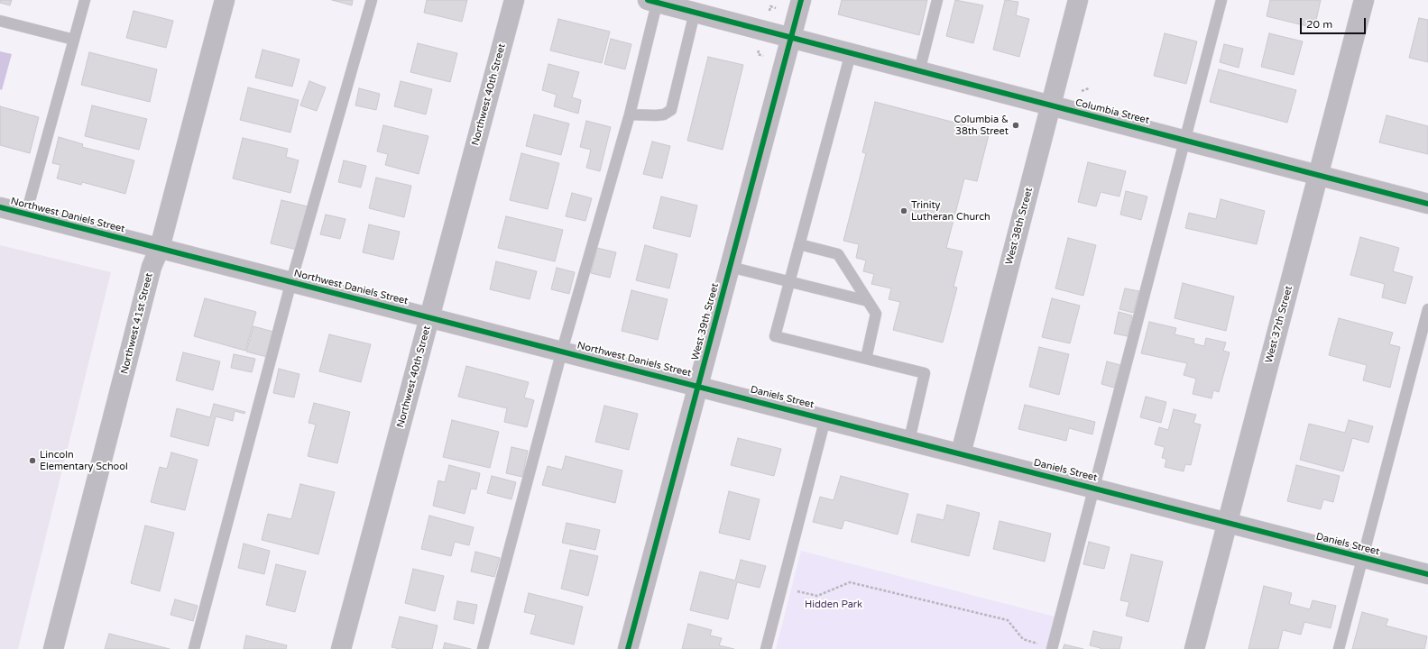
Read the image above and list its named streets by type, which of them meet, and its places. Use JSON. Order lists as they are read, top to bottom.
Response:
{
  "streets": {
    "street": [
      "Northwest 40th Street",
      "Columbia Street",
      "Northwest Daniels Street",
      "West 38th Street",
      "West 39th Street",
      "Northwest 41st Street",
      "West 37th Street",
      "Daniels Street"
    ]
  },
  "crossings": [
    ["Northwest 40th Street", "Northwest Daniels Street"],
    ["Columbia Street", "West 38th Street"],
    ["Columbia Street", "West 39th Street"],
    ["Columbia Street", "West 37th Street"],
    ["Northwest Daniels Street", "West 39th Street"],
    ["Northwest Daniels Street", "Northwest 41st Street"],
    ["Northwest Daniels Street", "Daniels Street"],
    ["West 38th Street", "Daniels Street"],
    ["West 39th Street", "Daniels Street"],
    ["West 37th Street", "Daniels Street"]
  ],
  "parks": ["Hidden Park"],
  "places": ["Columbia & 38th Street", "Trinity Lutheran Church", "Lincoln Elementary School"],
  "scale_bar": "20 m"
}
